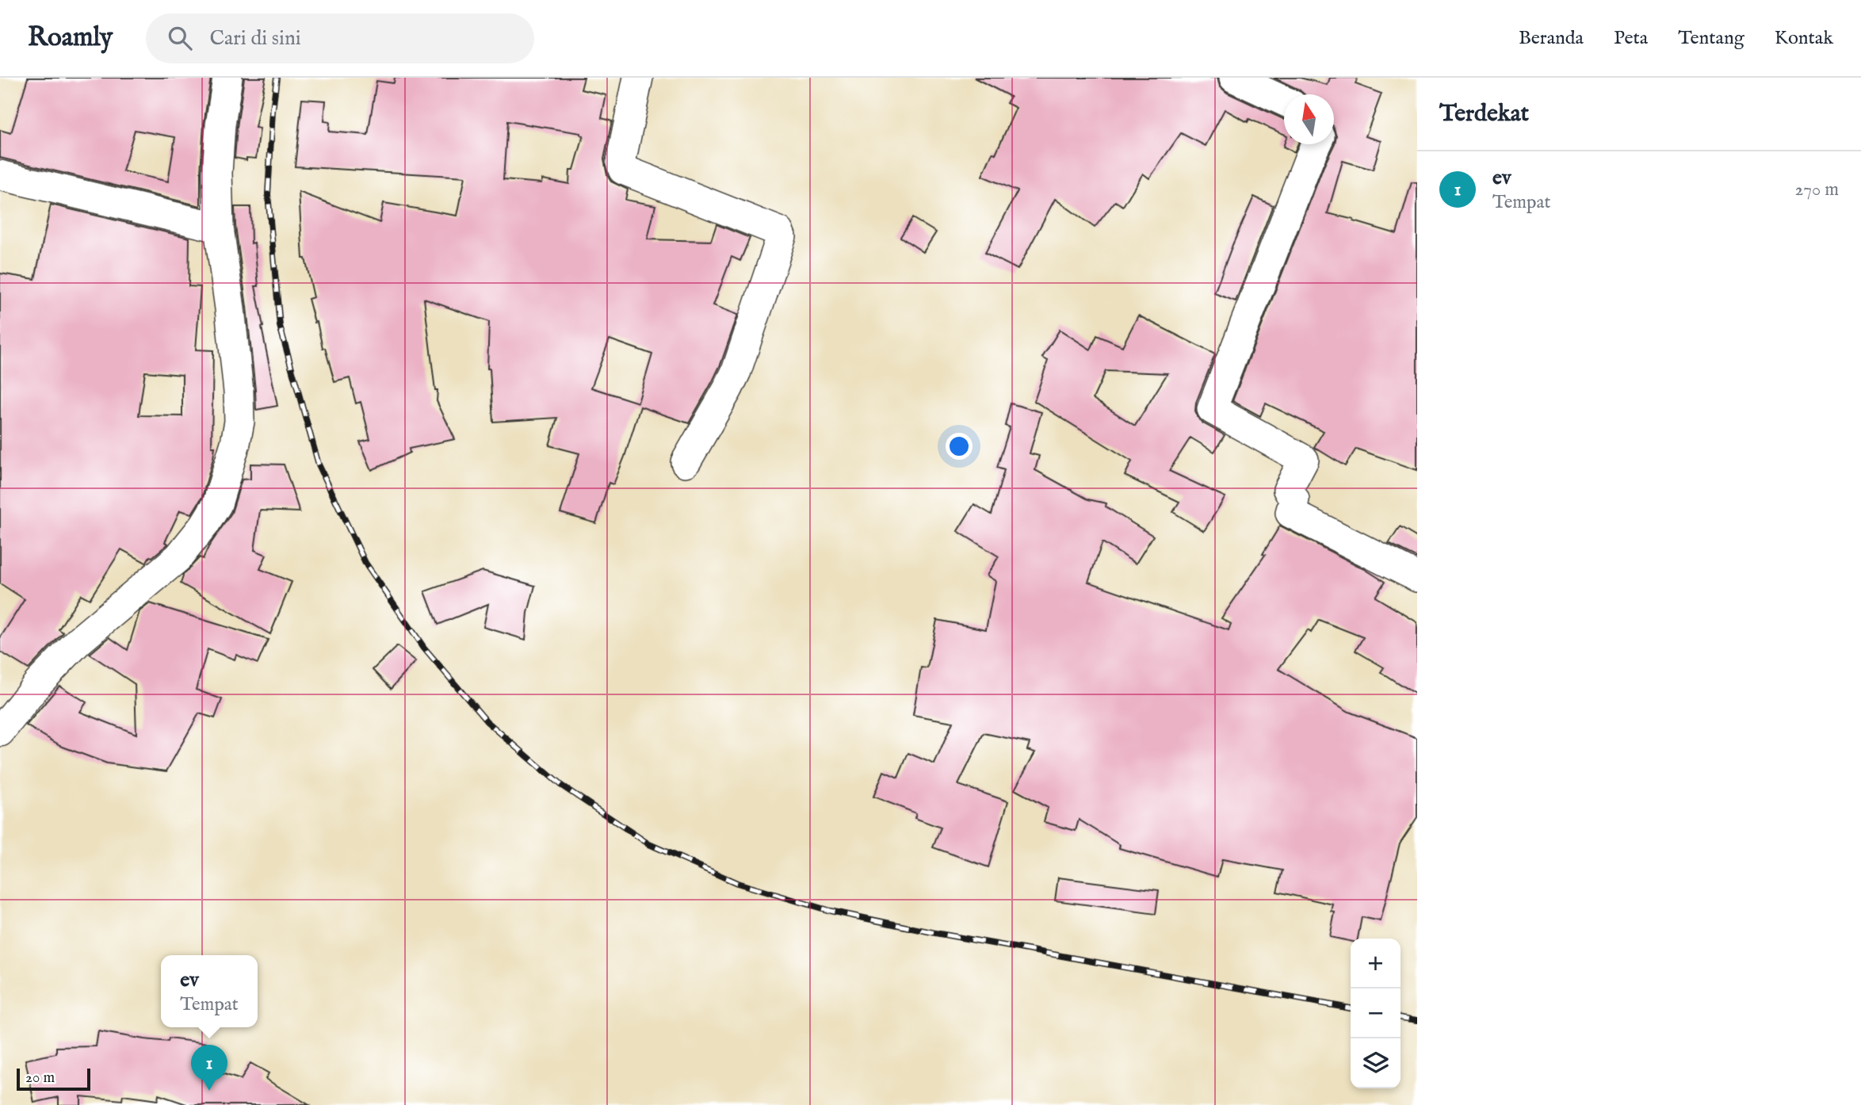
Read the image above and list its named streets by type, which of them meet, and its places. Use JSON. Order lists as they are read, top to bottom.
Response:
{
  "scale_bar": "20 m",
  "north": "top",
  "page": {
    "header": "Roamly",
    "search": "Cari di sini",
    "nav": [
      "Beranda",
      "Peta",
      "Tentang",
      "Kontak"
    ],
    "heading": "Terdekat",
    "list": [
      {
        "mark": "1",
        "name": "ev",
        "note": "Tempat",
        "value": "270 m"
      }
    ],
    "map_buttons": ["+", "−"],
    "popup": ["ev", "Tempat"],
    "pins": "1",
    "scale": "20 m"
  }
}
